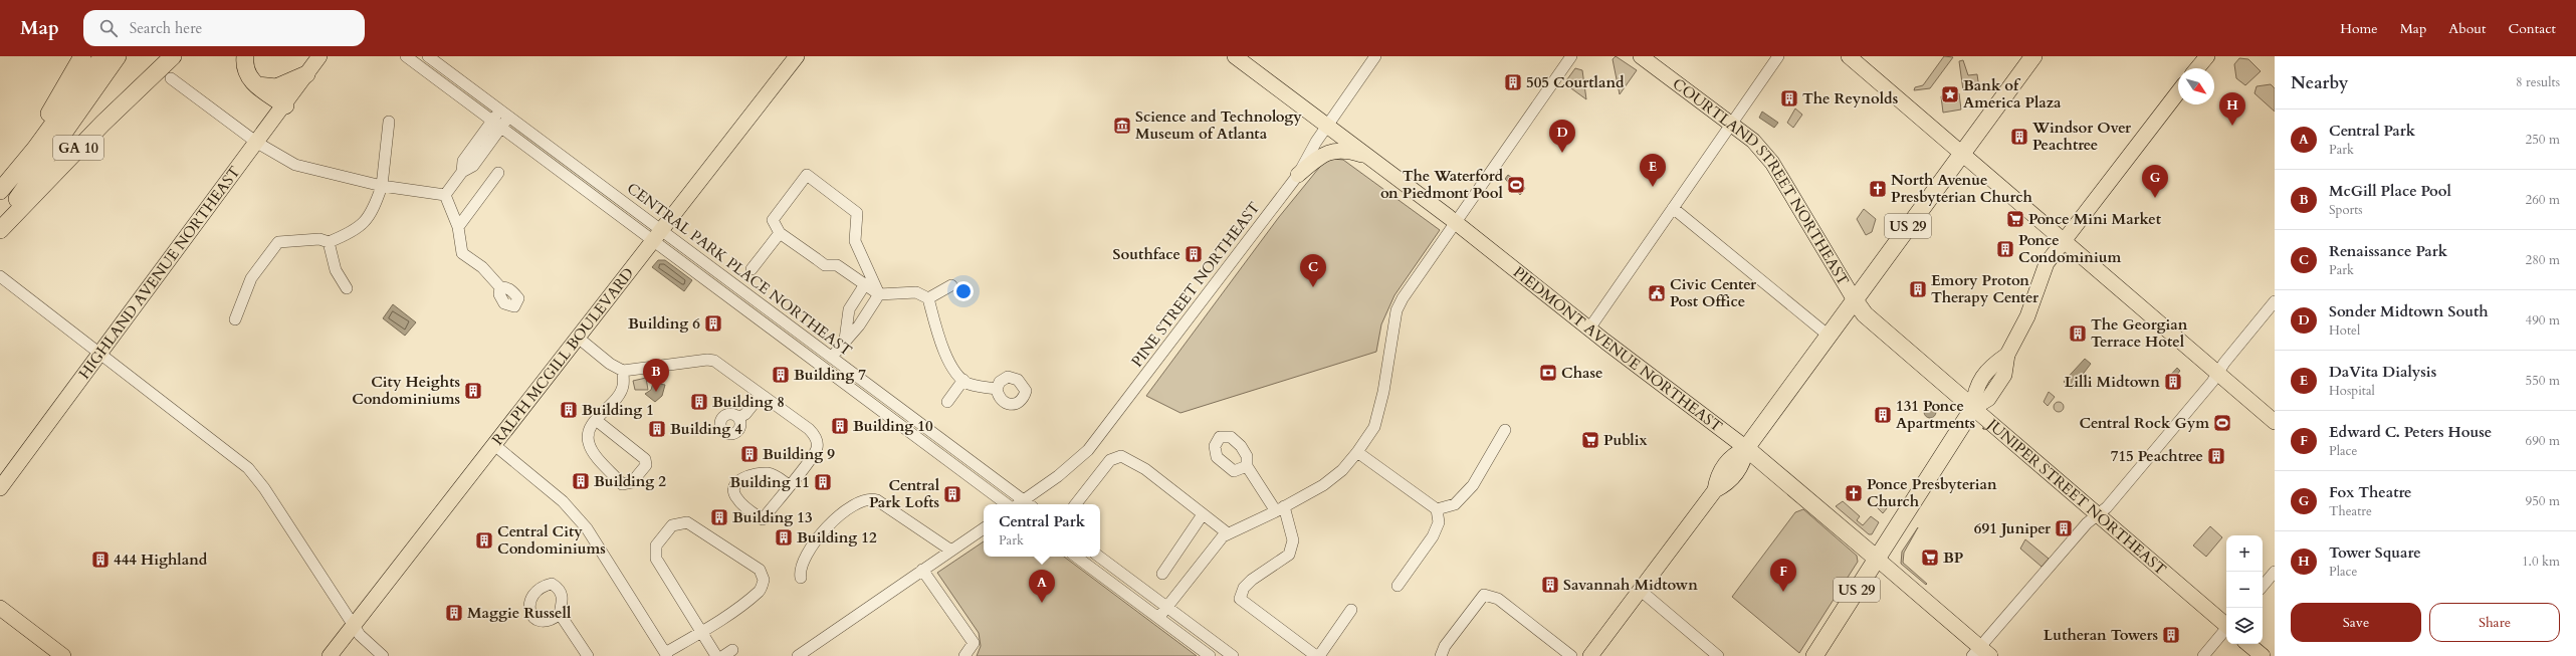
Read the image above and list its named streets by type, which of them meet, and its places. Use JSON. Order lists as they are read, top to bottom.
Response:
{
  "streets": {
    "highway": [
      "GA 10",
      "US 29",
      "PIEDMONT AVENUE NORTHEAST",
      "JUNIPER STREET NORTHEAST"
    ],
    "main road": ["COURTLAND STREET NORTHEAST", "HIGHLAND AVENUE NORTHEAST", "RALPH MCGILL BOULEVARD"],
    "street": ["CENTRAL PARK PLACE NORTHEAST", "PINE STREET NORTHEAST"]
  },
  "crossings": [
    ["COURTLAND STREET NORTHEAST", "US 29"],
    ["COURTLAND STREET NORTHEAST", "JUNIPER STREET NORTHEAST"],
    ["US 29", "PIEDMONT AVENUE NORTHEAST"],
    ["US 29", "JUNIPER STREET NORTHEAST"],
    ["CENTRAL PARK PLACE NORTHEAST", "PINE STREET NORTHEAST"],
    ["CENTRAL PARK PLACE NORTHEAST", "RALPH MCGILL BOULEVARD"],
    ["PINE STREET NORTHEAST", "PIEDMONT AVENUE NORTHEAST"]
  ],
  "places": {
    "building": [
      "505 Courtland",
      "The Reynolds",
      "Windsor Over Peachtree",
      "Ponce Condominium",
      "Southface",
      "Emory Proton Therapy Center",
      "Building 6",
      "The Georgian Terrace Hotel",
      "Building 7",
      "Lilli Midtown",
      "City Heights Condominiums",
      "Building 8",
      "Building 1",
      "131 Ponce Apartments",
      "Building 10",
      "Building 4",
      "Building 9",
      "715 Peachtree",
      "Building 2",
      "Building 11",
      "Central Park Lofts",
      "Building 13",
      "691 Juniper",
      "Building 12",
      "Central City Condominiums",
      "444 Highland",
      "Savannah Midtown",
      "Maggie Russell",
      "Lutheran Towers"
    ],
    "place": ["Bank of America Plaza"],
    "museum": ["Science and Technology Museum of Atlanta"],
    "sports": ["The Waterford on Piedmont Pool", "Central Rock Gym"],
    "church": ["North Avenue Presbyterian Church", "Ponce Presbyterian Church"],
    "supermarket": ["Ponce Mini Market", "Publix", "BP"],
    "public building": ["Civic Center Post Office"],
    "bank": ["Chase"]
  },
  "north": "bottom right",
  "page": {
    "header": "Map",
    "search": "Search here",
    "nav": [
      "Home",
      "Map",
      "About",
      "Contact"
    ],
    "heading": ["Nearby", "8 results"],
    "pins": [
      "H",
      "D",
      "E",
      "G",
      "C",
      "B",
      "F",
      "A"
    ],
    "list": [
      {
        "mark": "A",
        "name": "Central Park",
        "note": "Park",
        "value": "250 m"
      },
      {
        "mark": "B",
        "name": "McGill Place Pool",
        "note": "Sports",
        "value": "260 m"
      },
      {
        "mark": "C",
        "name": "Renaissance Park",
        "note": "Park",
        "value": "280 m"
      },
      {
        "mark": "D",
        "name": "Sonder Midtown South",
        "note": "Hotel",
        "value": "490 m"
      },
      {
        "mark": "E",
        "name": "DaVita Dialysis",
        "note": "Hospital",
        "value": "550 m"
      },
      {
        "mark": "F",
        "name": "Edward C. Peters House",
        "note": "Place",
        "value": "690 m"
      },
      {
        "mark": "G",
        "name": "Fox Theatre",
        "note": "Theatre",
        "value": "950 m"
      },
      {
        "mark": "H",
        "name": "Tower Square",
        "note": "Place",
        "value": "1.0 km"
      }
    ],
    "popup": ["Central Park", "Park"],
    "map_buttons": ["+", "−"],
    "buttons": ["Save", "Share"]
  }
}
